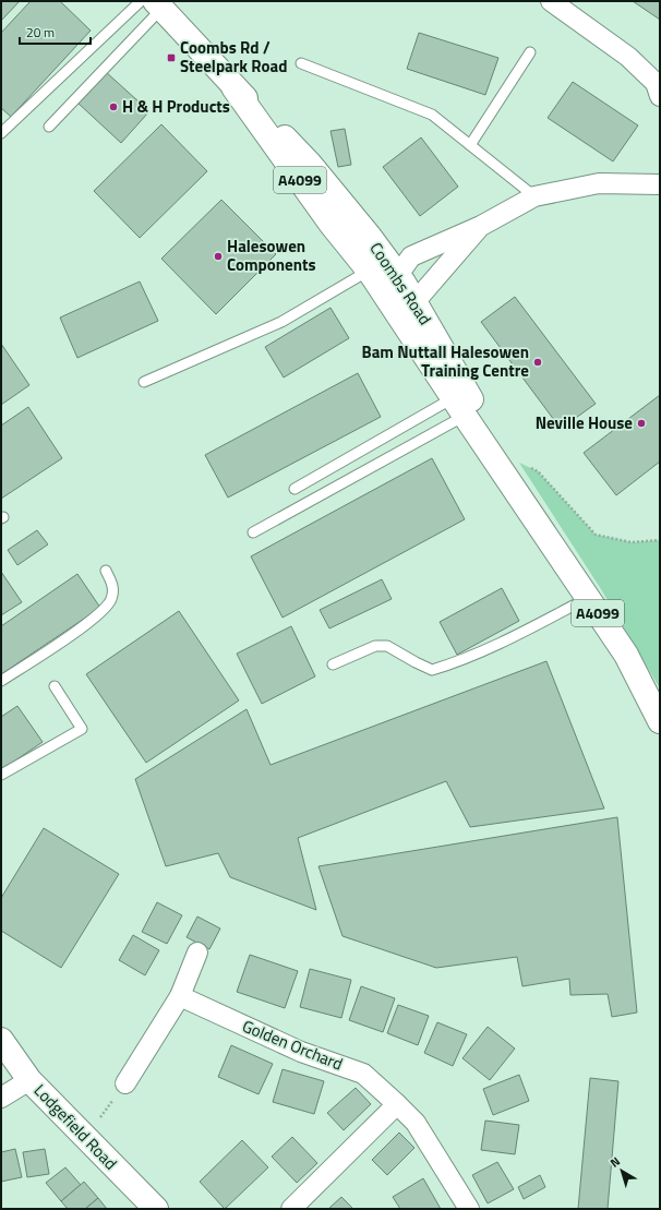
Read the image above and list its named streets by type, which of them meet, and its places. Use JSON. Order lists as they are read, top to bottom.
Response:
{
  "streets": {
    "main road": ["A4099", "Coombs Road", "Lodgefield Road"],
    "street": ["Golden Orchard"]
  },
  "places": {
    "transit": ["Coombs Rd / Steelpark Road"],
    "other": [
      "H & H Products",
      "Halesowen Components",
      "Bam Nuttall Halesowen Training Centre",
      "Neville House"
    ]
  },
  "scale_bar": "20 m",
  "north": "top left"
}
